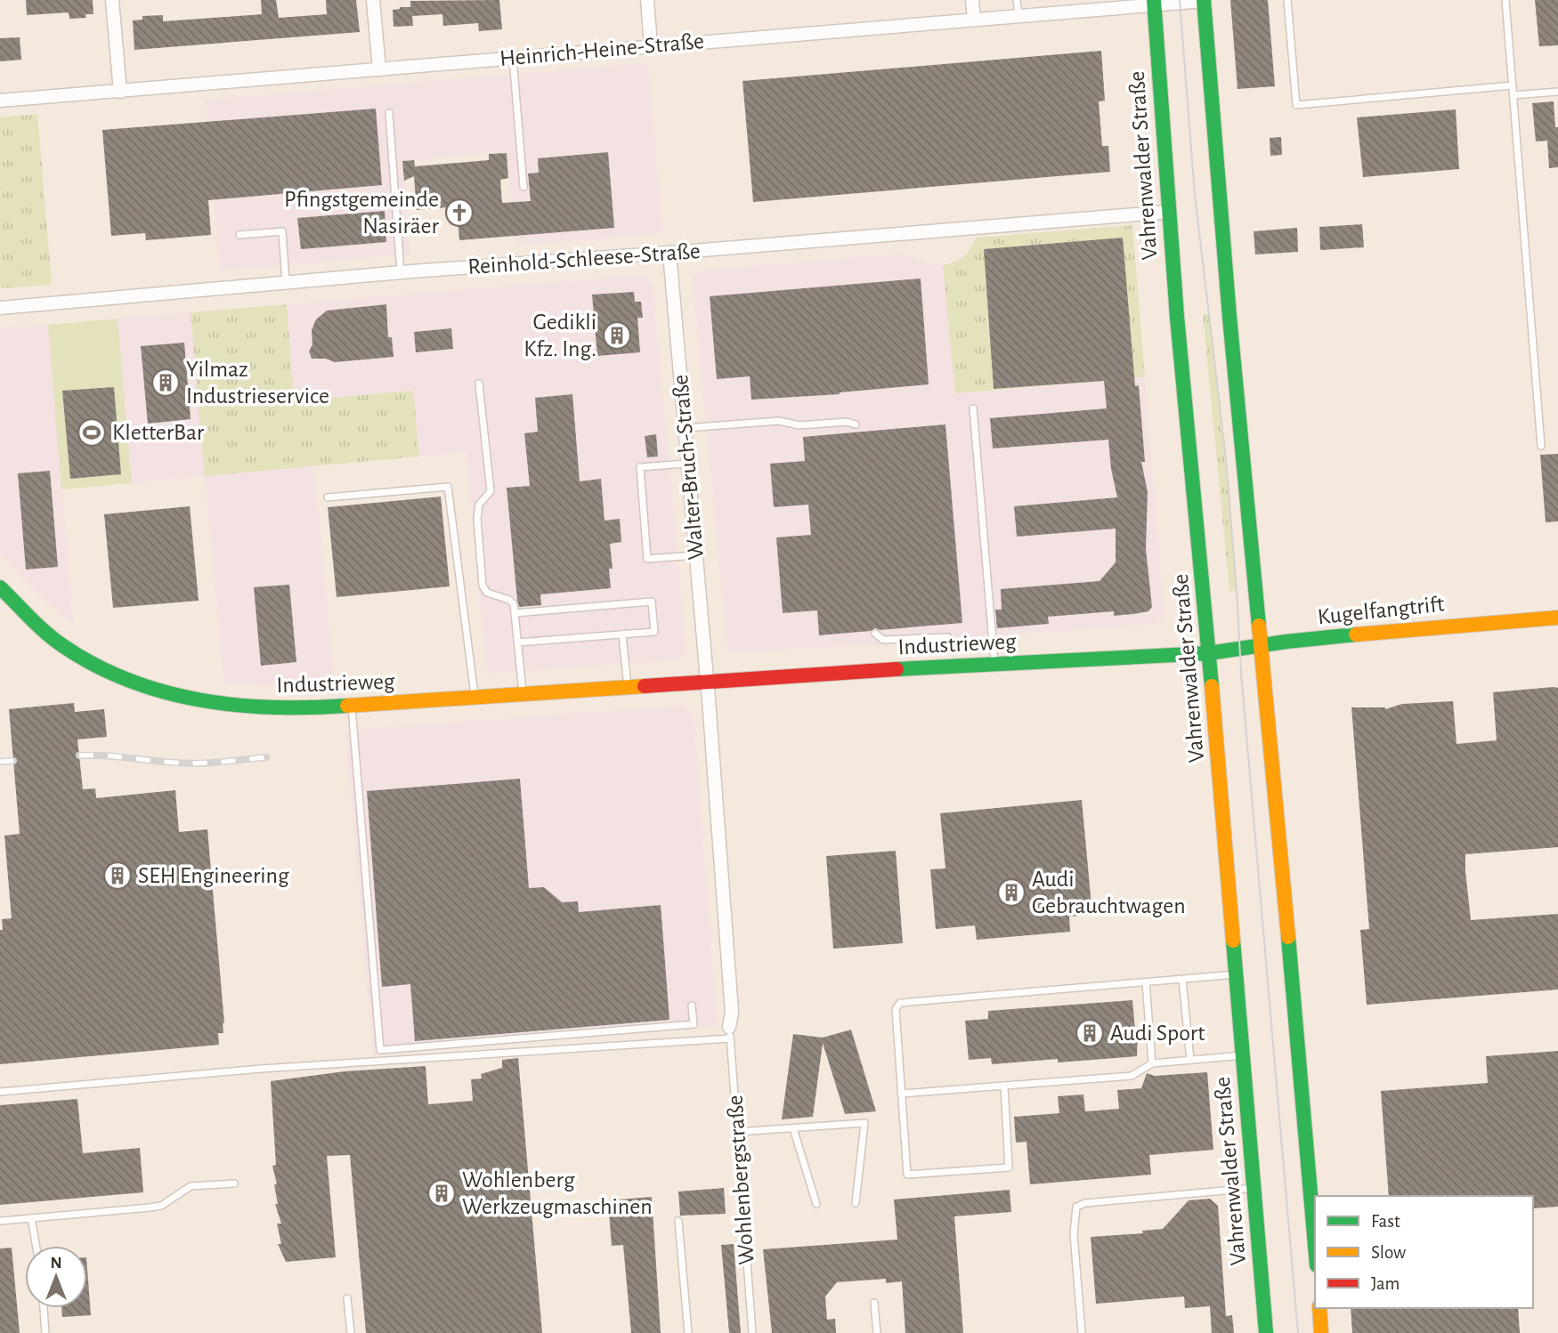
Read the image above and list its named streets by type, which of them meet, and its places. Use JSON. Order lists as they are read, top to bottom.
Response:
{
  "streets": {
    "main road": ["Vahrenwalder Straße", "Kugelfangtrift", "Industrieweg"],
    "street": ["Heinrich-Heine-Straße", "Reinhold-Schleese-Straße", "Walter-Bruch-Straße"],
    "lane": ["Wohlenbergstraße"]
  },
  "crossings": [
    ["Heinrich-Heine-Straße", "Vahrenwalder Straße"],
    ["Vahrenwalder Straße", "Reinhold-Schleese-Straße"],
    ["Vahrenwalder Straße", "Kugelfangtrift"],
    ["Vahrenwalder Straße", "Industrieweg"],
    ["Reinhold-Schleese-Straße", "Walter-Bruch-Straße"],
    ["Walter-Bruch-Straße", "Industrieweg"],
    ["Kugelfangtrift", "Industrieweg"]
  ],
  "places": {
    "church": ["Pfingstgemeinde Nasiräer"],
    "building": [
      "Gedikli Kfz. Ing.",
      "Yilmaz Industrieservice",
      "SEH Engineering",
      "Audi Gebrauchtwagen",
      "Audi Sport",
      "Wohlenberg Werkzeugmaschinen"
    ],
    "sports": ["KletterBar"]
  },
  "legend": ["Fast", "Slow", "Jam"],
  "north": "top"
}
